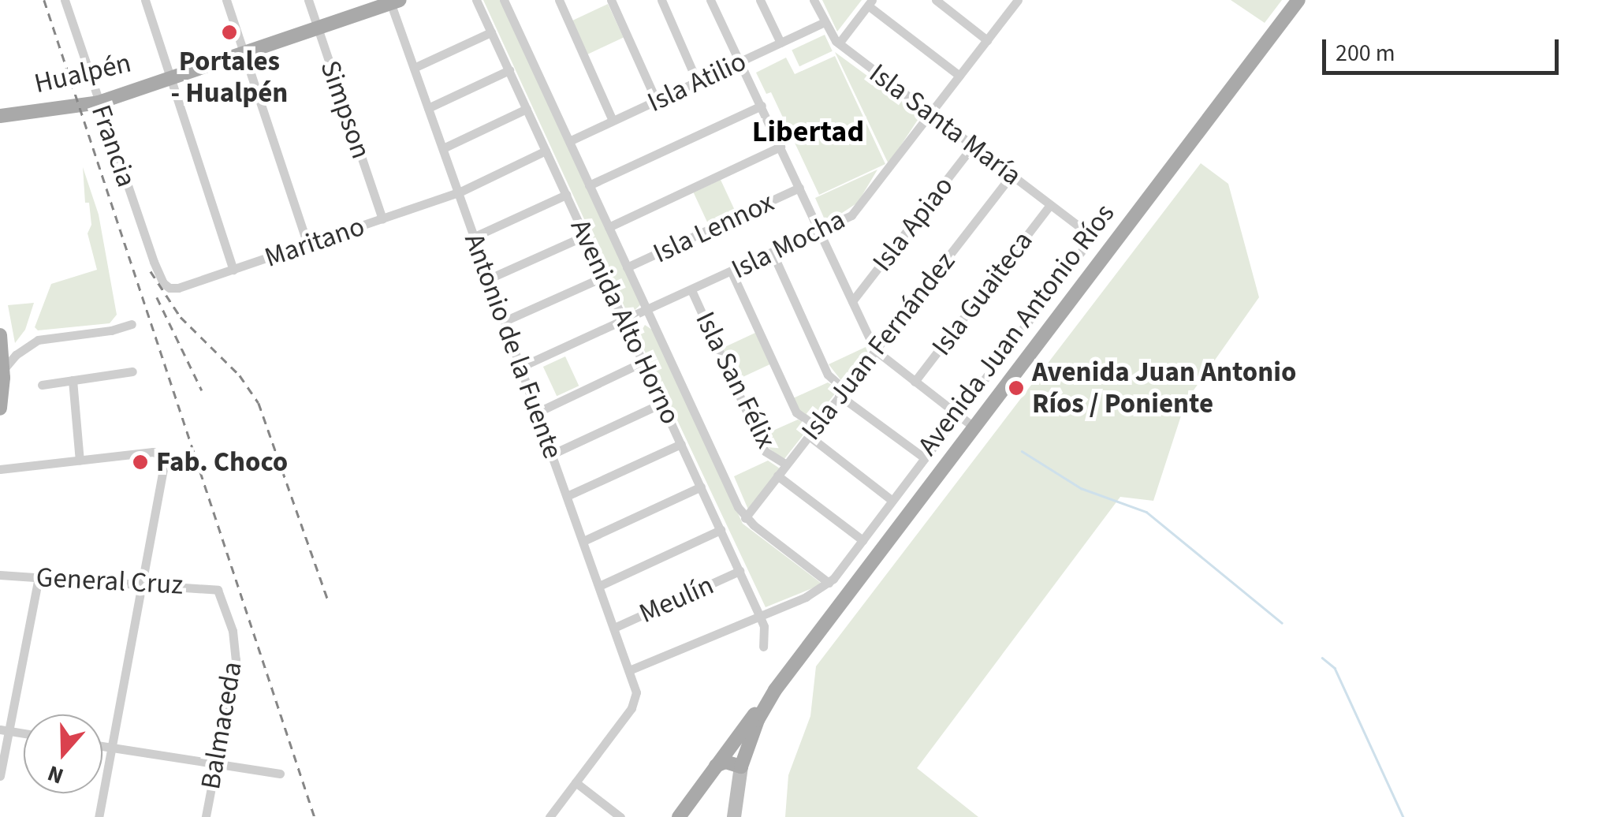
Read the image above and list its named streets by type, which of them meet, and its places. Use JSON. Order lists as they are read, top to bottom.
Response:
{
  "streets": {
    "main road": ["Hualpén", "Avenida Juan Antonio Ríos"],
    "street": [
      "Isla Atilio",
      "Simpson",
      "Isla Santa María",
      "Francia",
      "Isla Apiao",
      "Isla Lennox",
      "Maritano",
      "Isla Mocha",
      "Isla Guaiteca",
      "Avenida Alto Horno",
      "Antonio de la Fuente",
      "Isla Juan Fernández",
      "Isla San Félix",
      "General Cruz",
      "Meulín",
      "Balmaceda"
    ]
  },
  "crossings": [
    ["Hualpén", "Simpson"],
    ["Hualpén", "Francia"],
    ["Hualpén", "Antonio de la Fuente"],
    ["Isla Atilio", "Isla Santa María"],
    ["Isla Atilio", "Avenida Alto Horno"],
    ["Simpson", "Maritano"],
    ["Isla Santa María", "Isla Apiao"],
    ["Isla Santa María", "Isla Mocha"],
    ["Isla Santa María", "Isla Guaiteca"],
    ["Isla Santa María", "Isla Juan Fernández"],
    ["Francia", "Maritano"],
    ["Isla Lennox", "Avenida Alto Horno"],
    ["Maritano", "Antonio de la Fuente"],
    ["Isla Mocha", "Avenida Alto Horno"],
    ["Isla Mocha", "Antonio de la Fuente"],
    ["Isla Mocha", "Isla San Félix"],
    ["Avenida Alto Horno", "Isla Juan Fernández"],
    ["Avenida Alto Horno", "Meulín"],
    ["Antonio de la Fuente", "Meulín"],
    ["Isla Juan Fernández", "Isla San Félix"],
    ["General Cruz", "Balmaceda"]
  ],
  "districts": ["Libertad"],
  "places": ["Portales - Hualpén", "Avenida Juan Antonio Ríos / Poniente", "Fab. Choco"],
  "scale_bar": "200 m",
  "north": "bottom"
}
